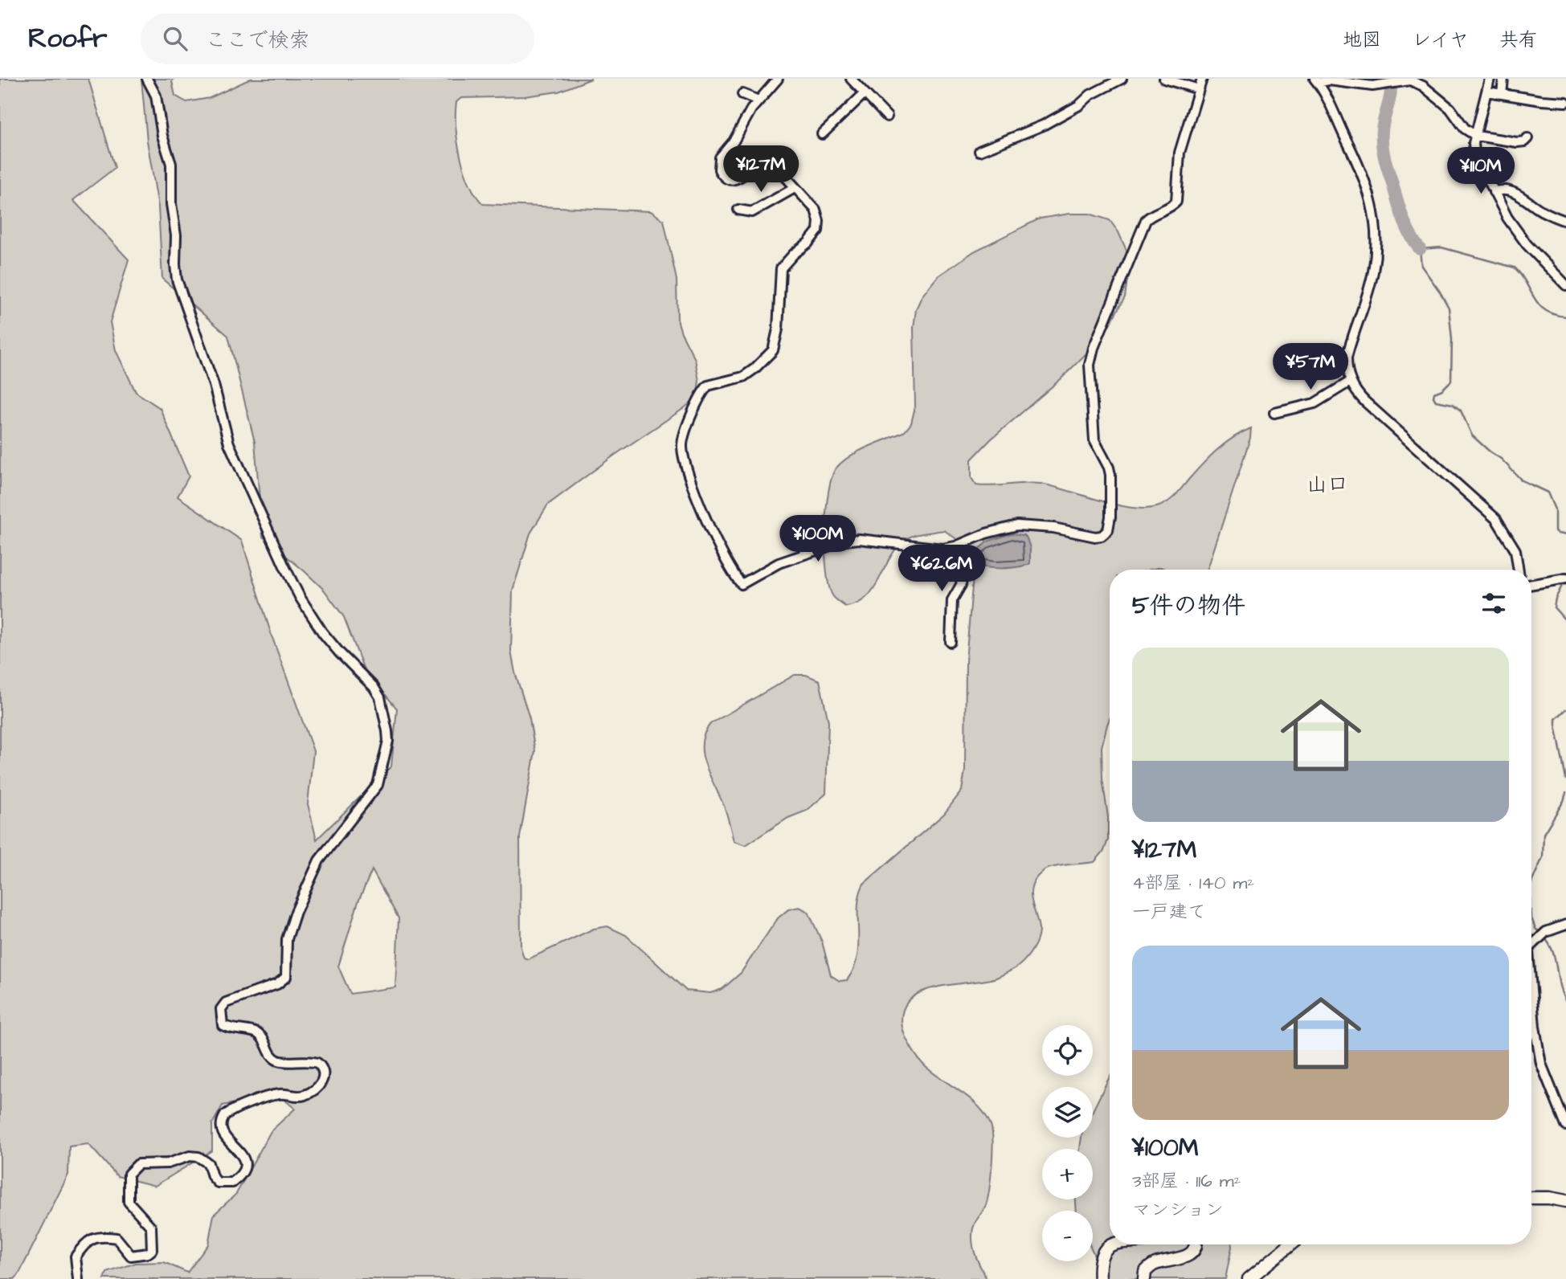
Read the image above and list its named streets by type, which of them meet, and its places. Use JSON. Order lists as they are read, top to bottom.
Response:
{
  "districts": ["山口"],
  "page": {
    "header": "Roofr",
    "search": "ここで検索",
    "nav": ["地図", "レイヤ", "共有"],
    "price": [
      "¥127M",
      "¥110M",
      "¥57M",
      "¥100M",
      "¥62.6M"
    ],
    "heading": "5件の物件",
    "list": [
      {
        "name": "¥127M",
        "note": "4部屋 · 140 m² · 一戸建て"
      },
      {
        "name": "¥100M",
        "note": "3部屋 · 116 m² · マンション"
      }
    ],
    "map_buttons": ["+", "−"]
  }
}
